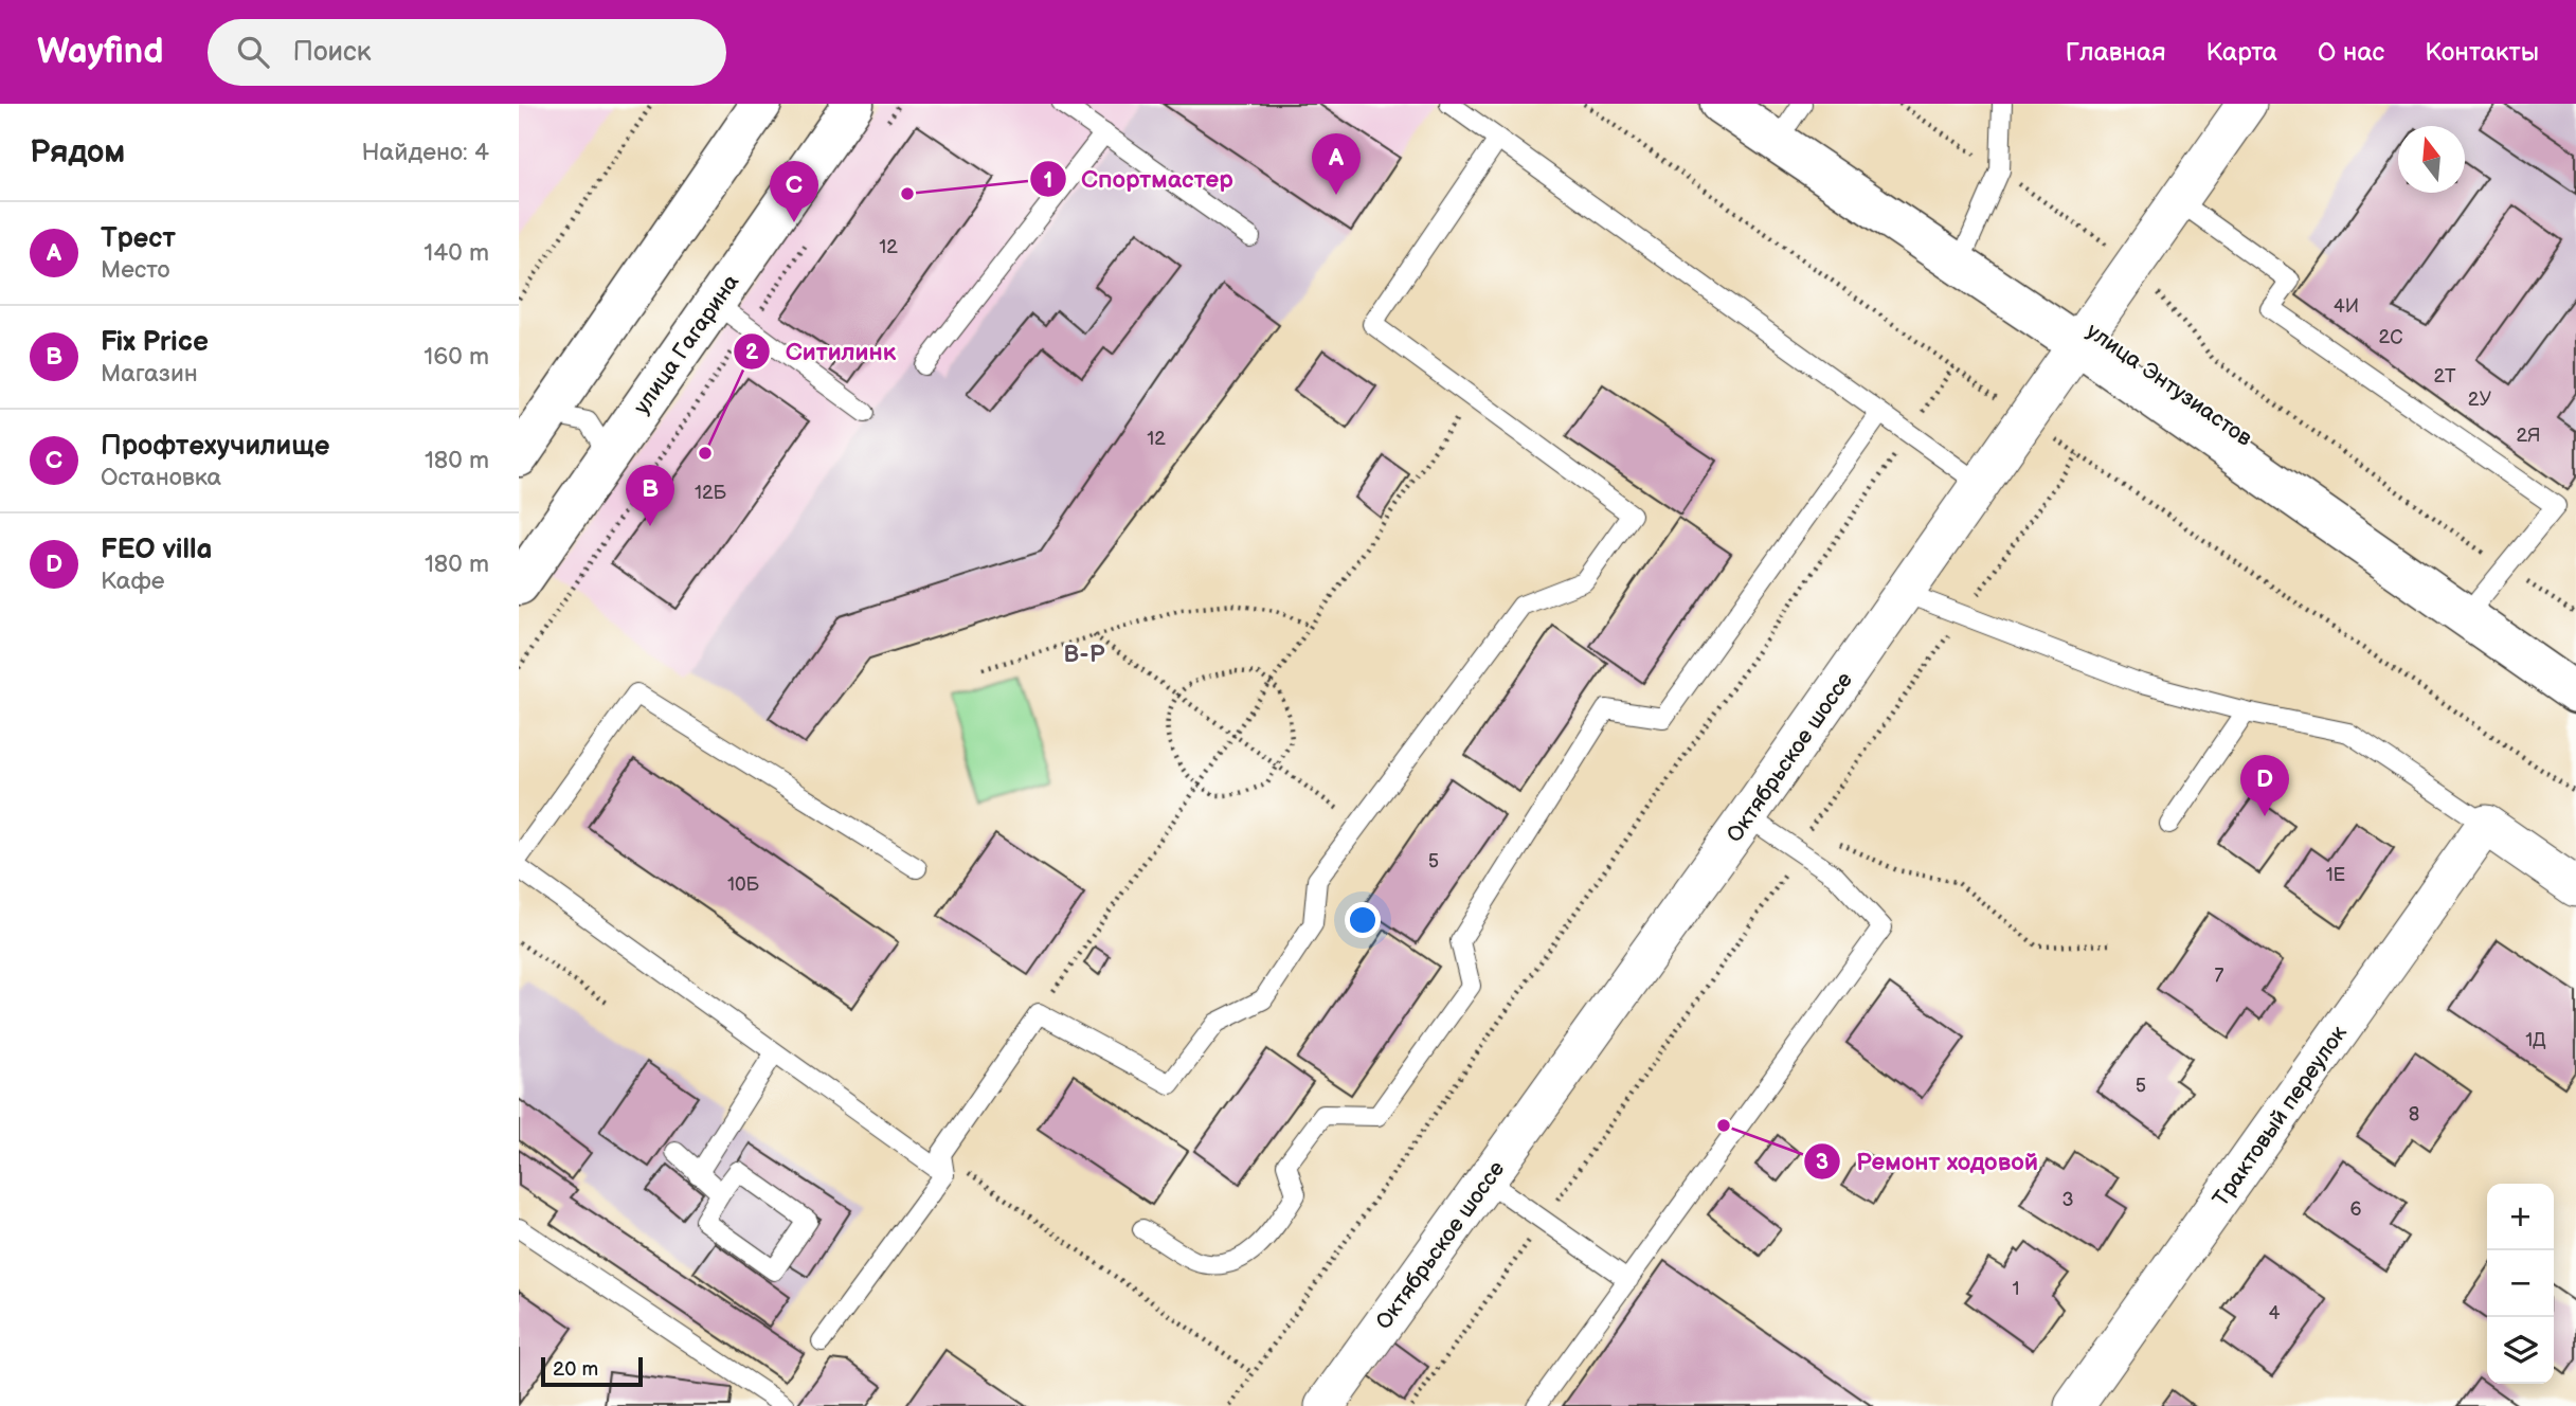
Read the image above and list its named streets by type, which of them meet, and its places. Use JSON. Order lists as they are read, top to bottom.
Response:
{
  "streets": {
    "street": [
      "улица Гагарина",
      "улица Энтузиастов",
      "Октябрьское шоссе",
      "Трактовый переулок"
    ]
  },
  "crossings": [
    ["улица Энтузиастов", "Октябрьское шоссе"]
  ],
  "districts": ["В-Р"],
  "places": ["Спортмастер", "Ситилинк", "Ремонт ходовой"],
  "house_numbers": [
    "12",
    "4И",
    "2С",
    "2Т",
    "2У",
    "2Я",
    "12",
    "12Б",
    "5",
    "1Е",
    "10Б",
    "7",
    "1Д",
    "5",
    "8",
    "3",
    "6",
    "1",
    "4"
  ],
  "scale_bar": "20 m",
  "north": "top",
  "page": {
    "header": "Wayfind",
    "search": "Поиск",
    "nav": [
      "Главная",
      "Карта",
      "О нас",
      "Контакты"
    ],
    "heading": ["Рядом", "Найдено: 4"],
    "pins": [
      "A",
      "C",
      "B",
      "D"
    ],
    "list": [
      {
        "mark": "A",
        "name": "Трест",
        "note": "Место",
        "value": "140 m"
      },
      {
        "mark": "B",
        "name": "Fix Price",
        "note": "Магазин",
        "value": "160 m"
      },
      {
        "mark": "C",
        "name": "Профтехучилище",
        "note": "Остановка",
        "value": "180 m"
      },
      {
        "mark": "D",
        "name": "FEO villa",
        "note": "Кафе",
        "value": "180 m"
      }
    ],
    "map_buttons": ["+", "−"],
    "scale": "20 m"
  }
}
